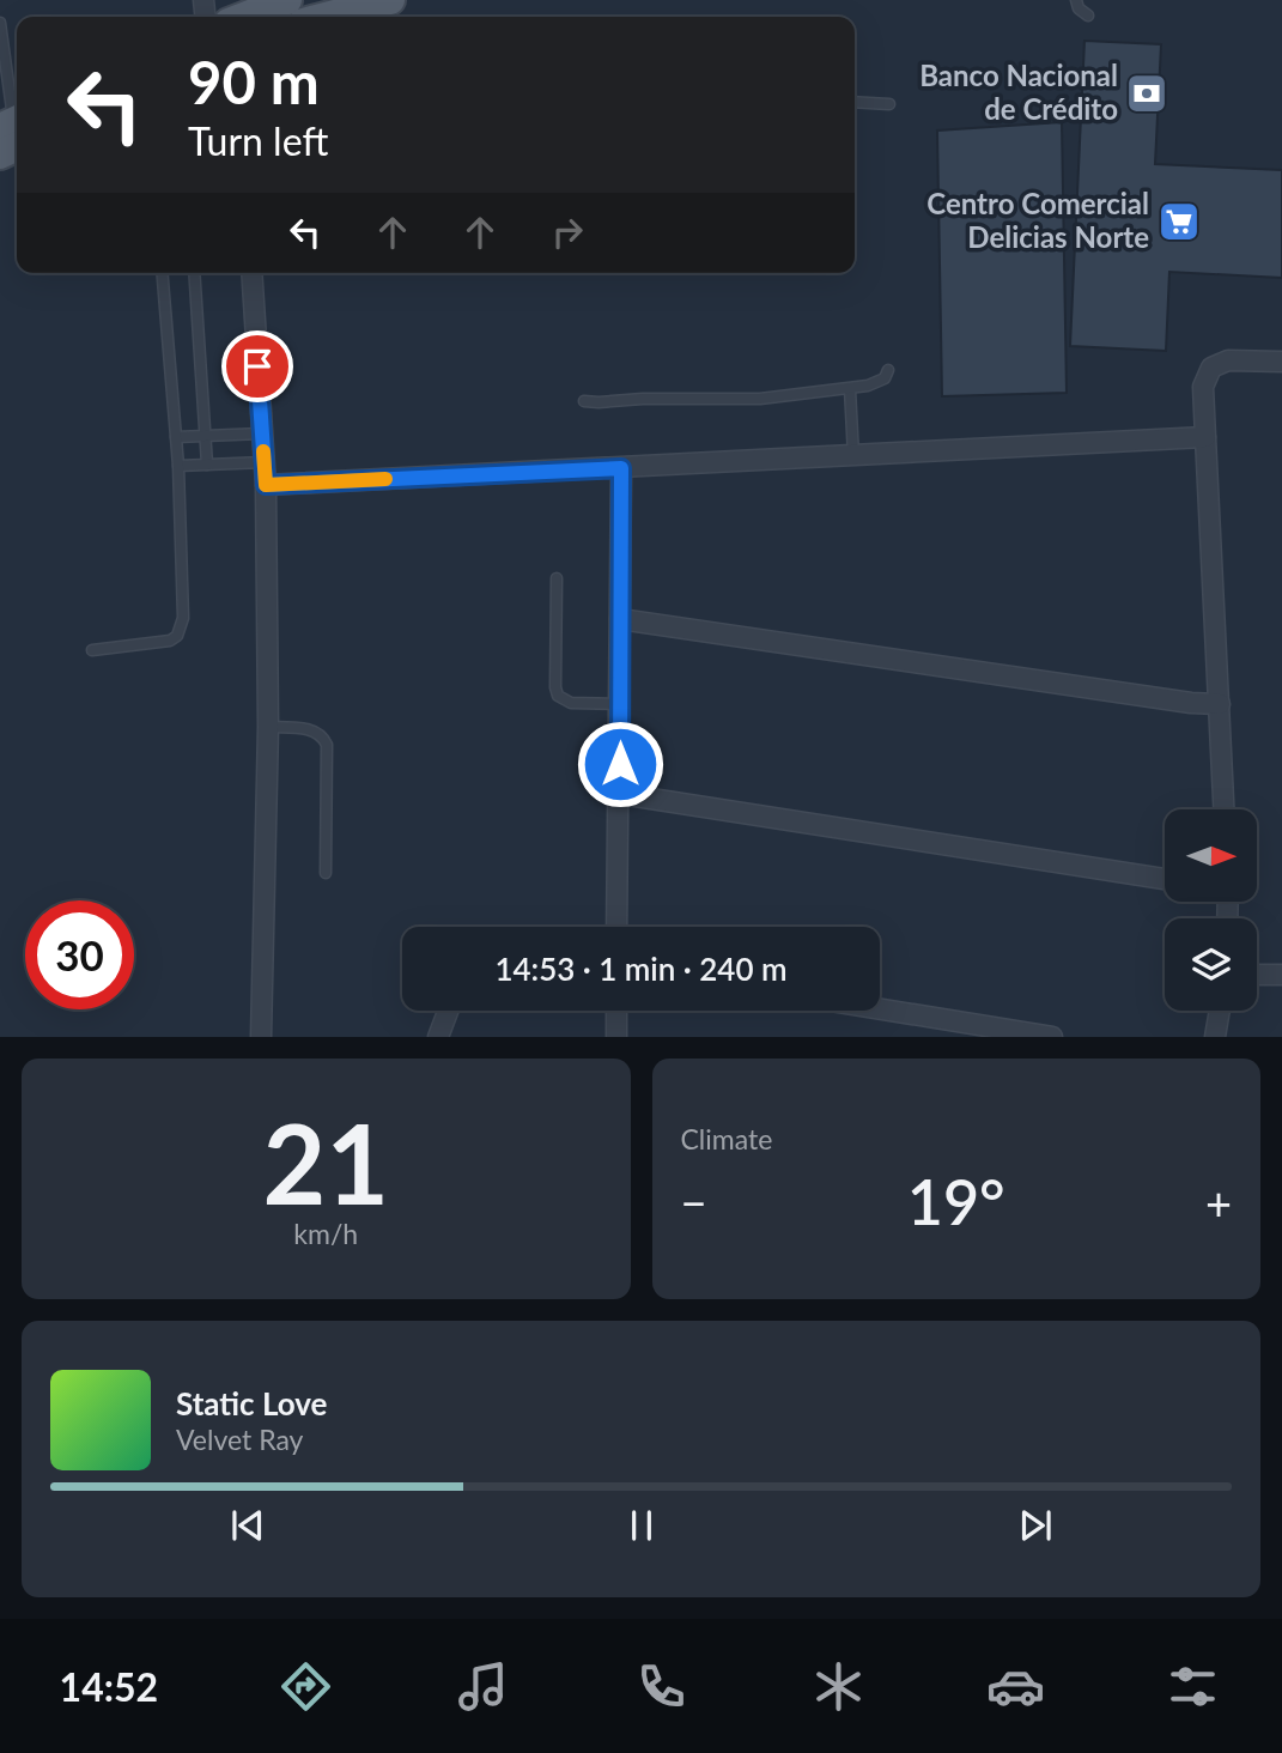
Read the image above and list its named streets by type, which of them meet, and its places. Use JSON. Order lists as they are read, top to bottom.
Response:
{
  "places": {
    "bank": ["Banco Nacional de Crédito"],
    "supermarket": ["Centro Comercial Delicias Norte"]
  },
  "north": "right",
  "page": {
    "turn": ["90 m", "Turn left"],
    "limit": "30",
    "trip": "14:53 · 1 min · 240 m",
    "tile": [
      ["21", "km/h"],
      "Climate"
    ],
    "heat": ["−", "19°", "+"],
    "song": ["Static Love", "Velvet Ray"],
    "tabs": "14:52"
  }
}
